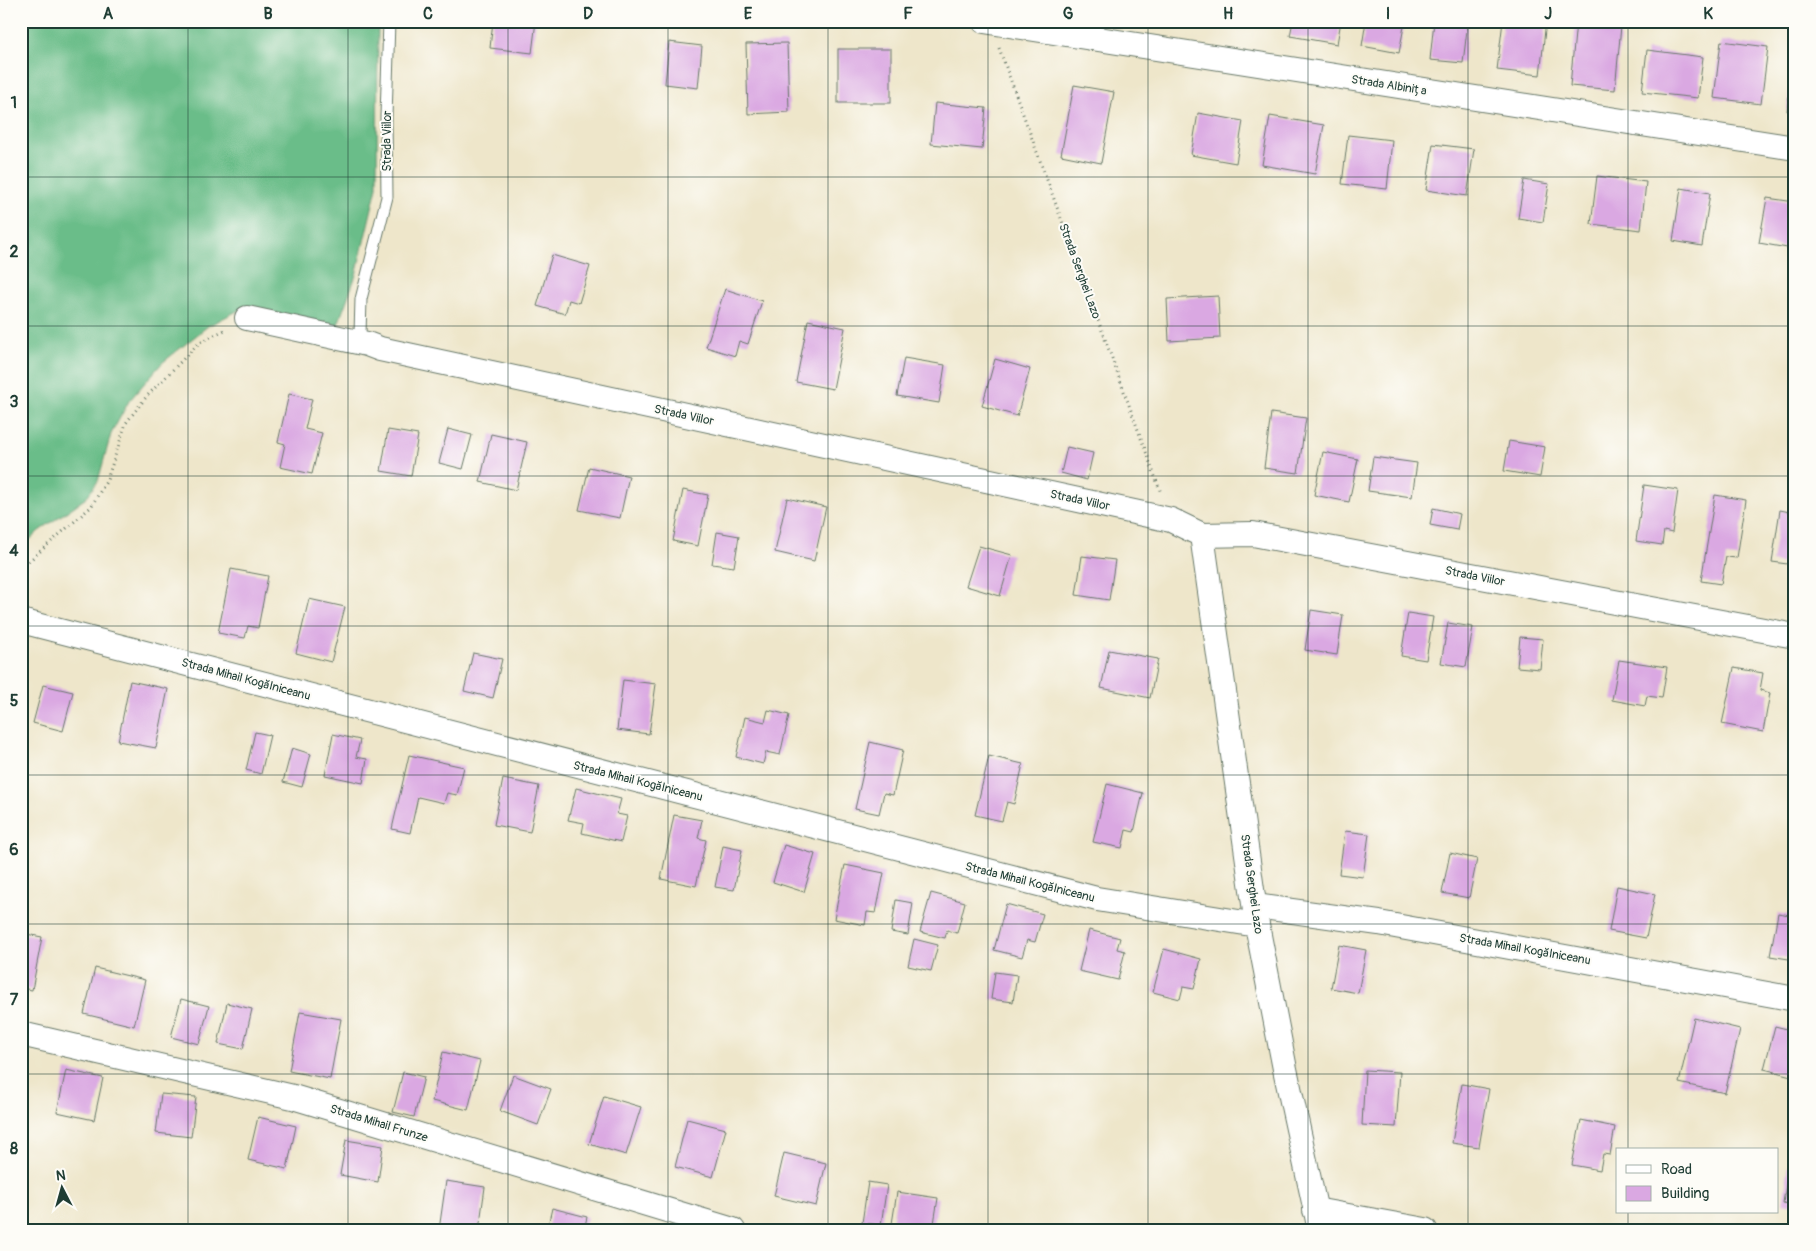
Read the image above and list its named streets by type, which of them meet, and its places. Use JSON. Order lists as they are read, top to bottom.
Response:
{
  "streets": {
    "street": [
      "Strada Albinița",
      "Strada Viilor",
      "Strada Serghei Lazo",
      "Strada Mihail Kogălniceanu",
      "Strada Mihail Frunze"
    ]
  },
  "crossings": [
    ["Strada Albinița", "Strada Serghei Lazo"],
    ["Strada Viilor", "Strada Serghei Lazo"],
    ["Strada Serghei Lazo", "Strada Mihail Kogălniceanu"]
  ],
  "legend": ["Road", "Building"],
  "north": "top",
  "grid": {
    "columns": [
      "A",
      "B",
      "C",
      "D",
      "E",
      "F",
      "G",
      "H",
      "I",
      "J",
      "K"
    ],
    "rows": [
      "1",
      "2",
      "3",
      "4",
      "5",
      "6",
      "7",
      "8"
    ]
  }
}
